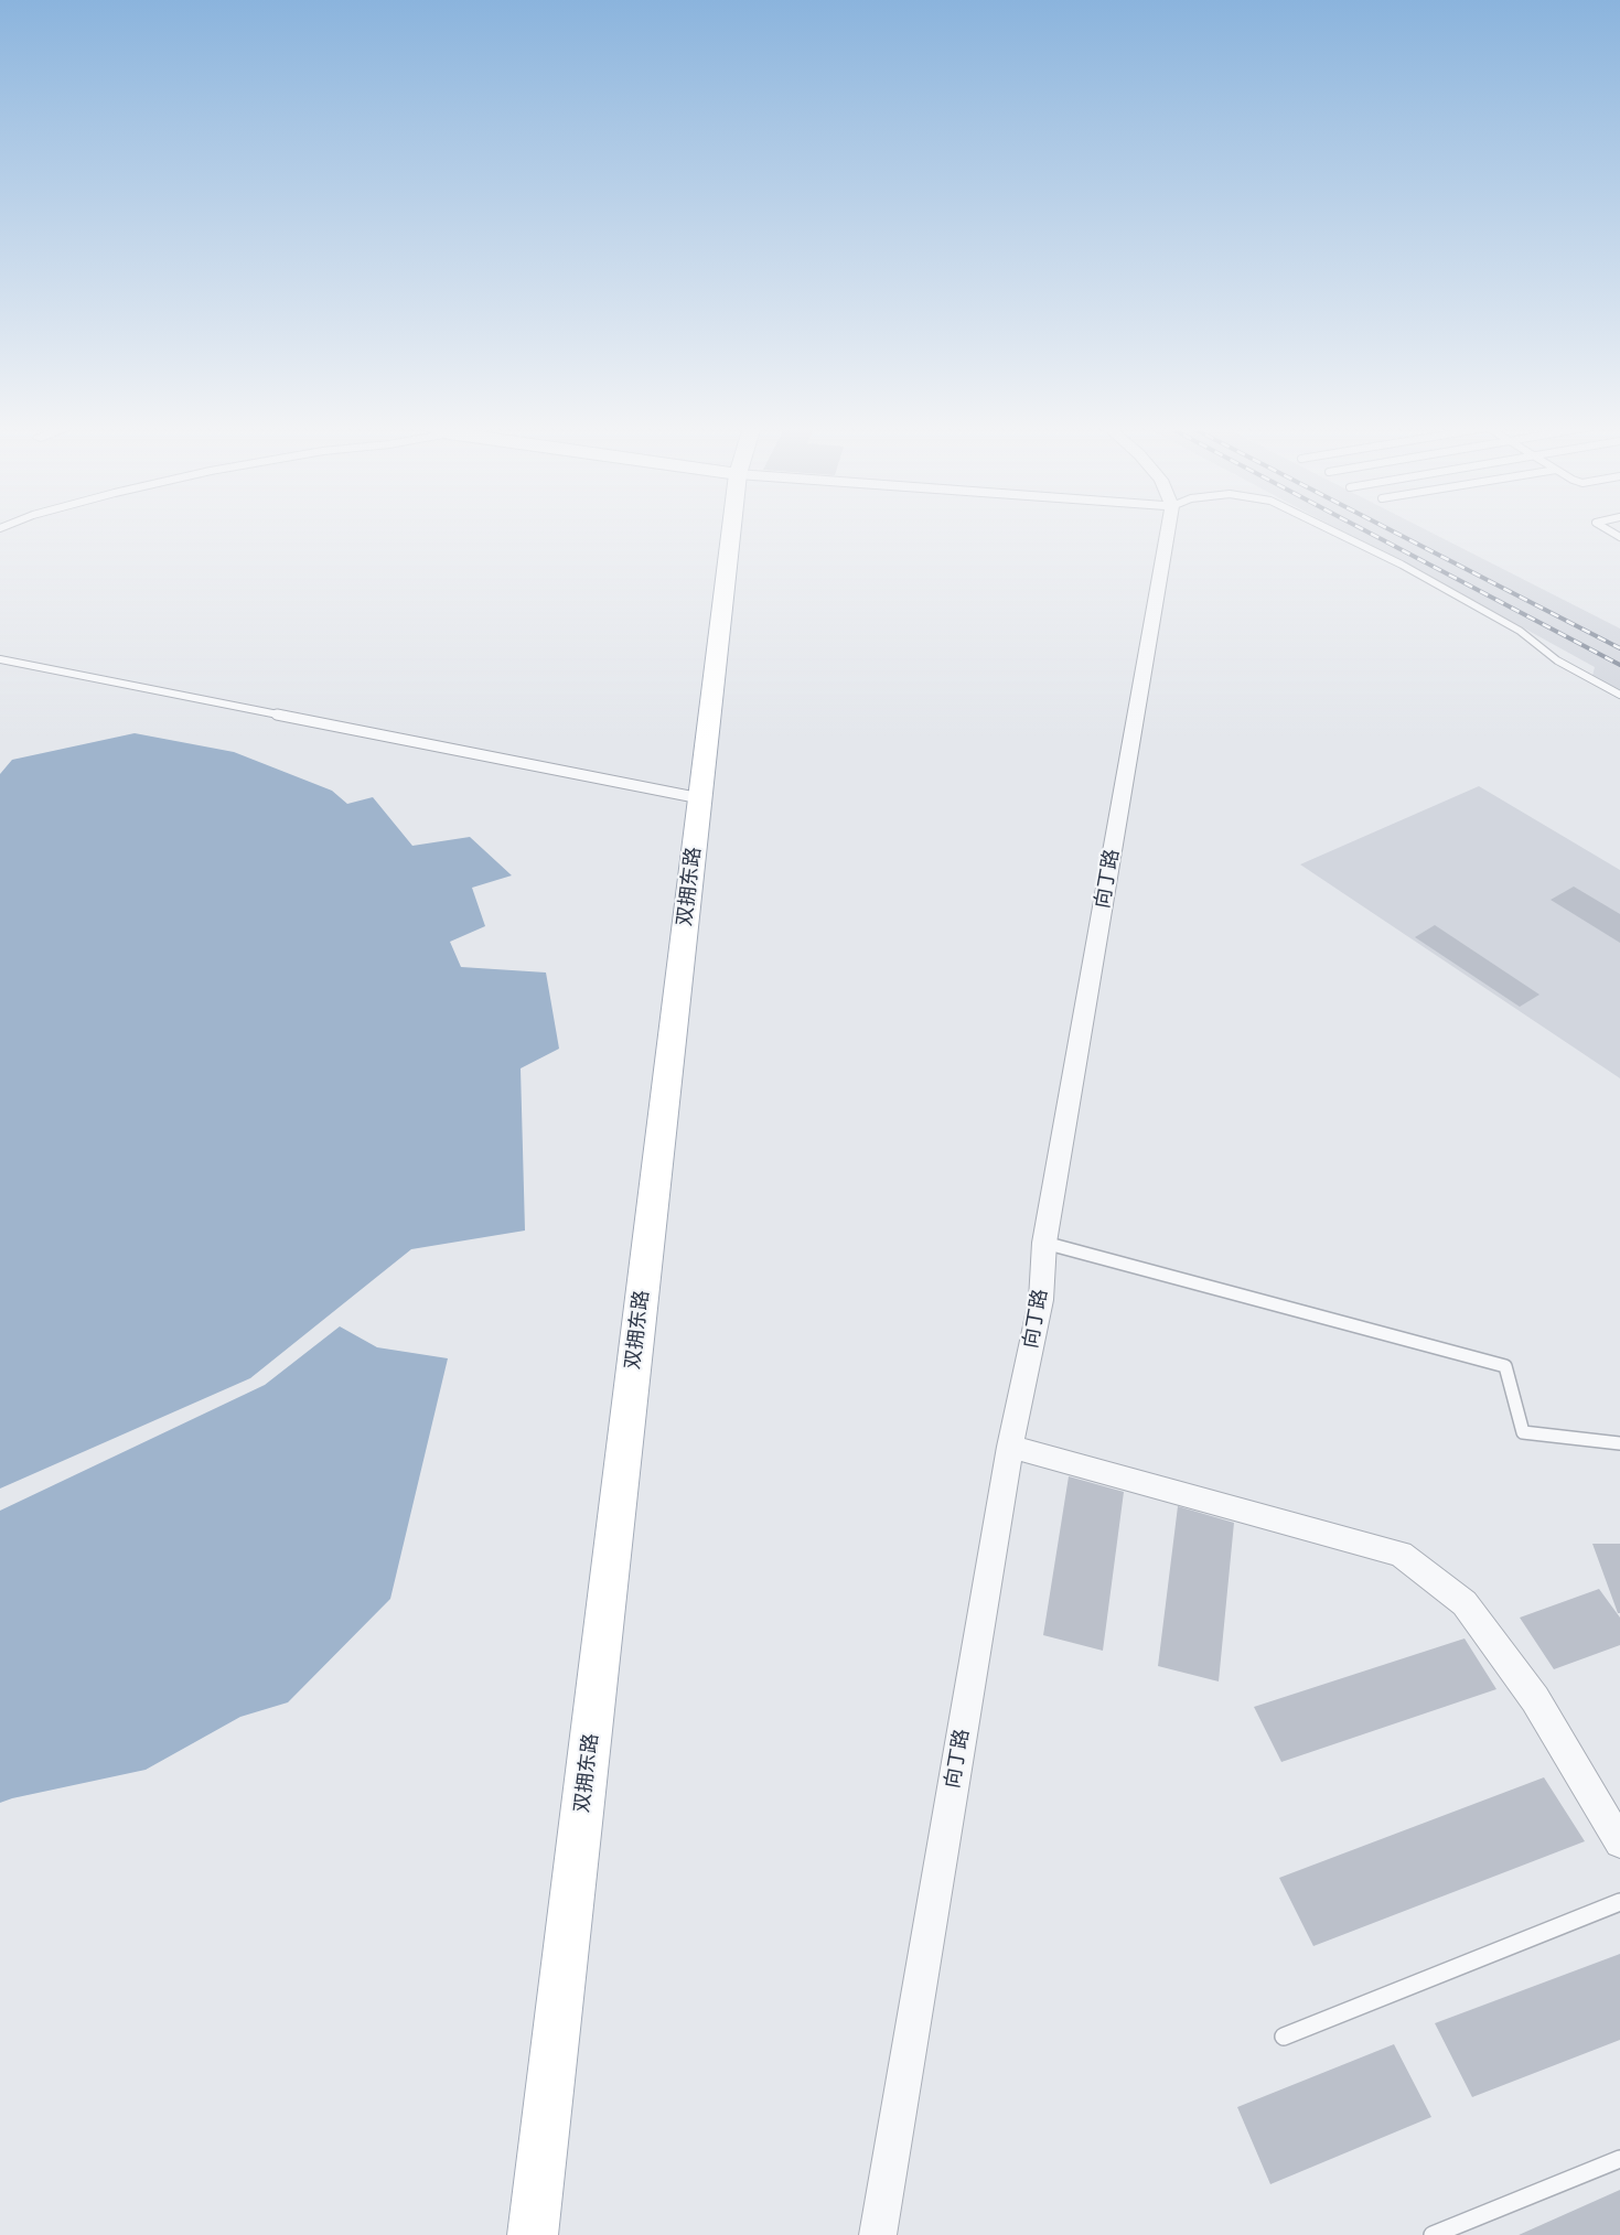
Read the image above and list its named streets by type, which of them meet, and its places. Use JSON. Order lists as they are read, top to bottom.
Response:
{
  "streets": {
    "main road": ["双拥东路"],
    "street": ["向丁路"]
  }
}
